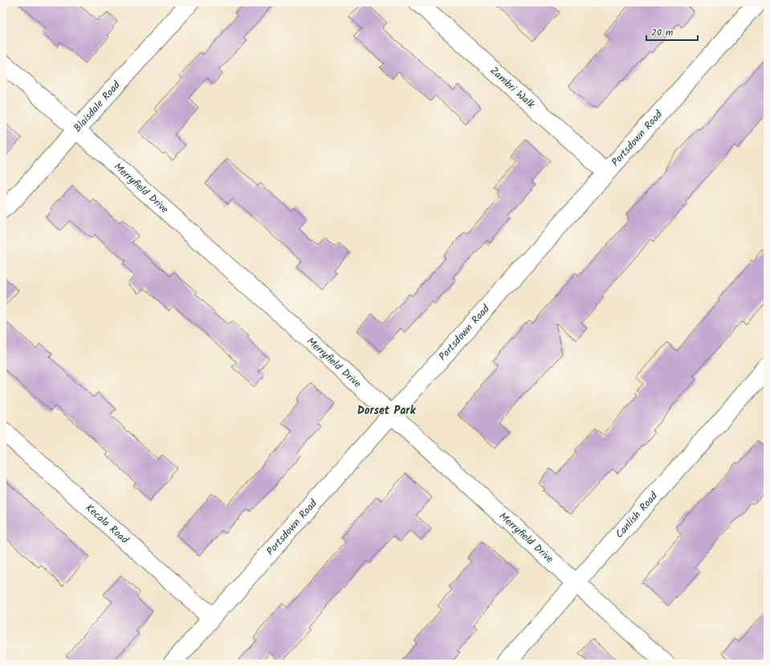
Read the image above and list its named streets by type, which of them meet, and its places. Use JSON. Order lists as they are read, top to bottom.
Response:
{
  "streets": {
    "street": [
      "Zambri Walk",
      "Blaisdale Road",
      "Portsdown Road",
      "Merryfield Drive",
      "Canlish Road",
      "Kecala Road"
    ]
  },
  "crossings": [
    ["Zambri Walk", "Portsdown Road"],
    ["Blaisdale Road", "Merryfield Drive"],
    ["Portsdown Road", "Merryfield Drive"],
    ["Portsdown Road", "Kecala Road"],
    ["Merryfield Drive", "Canlish Road"]
  ],
  "districts": ["Dorset Park"],
  "scale_bar": "20 m"
}
